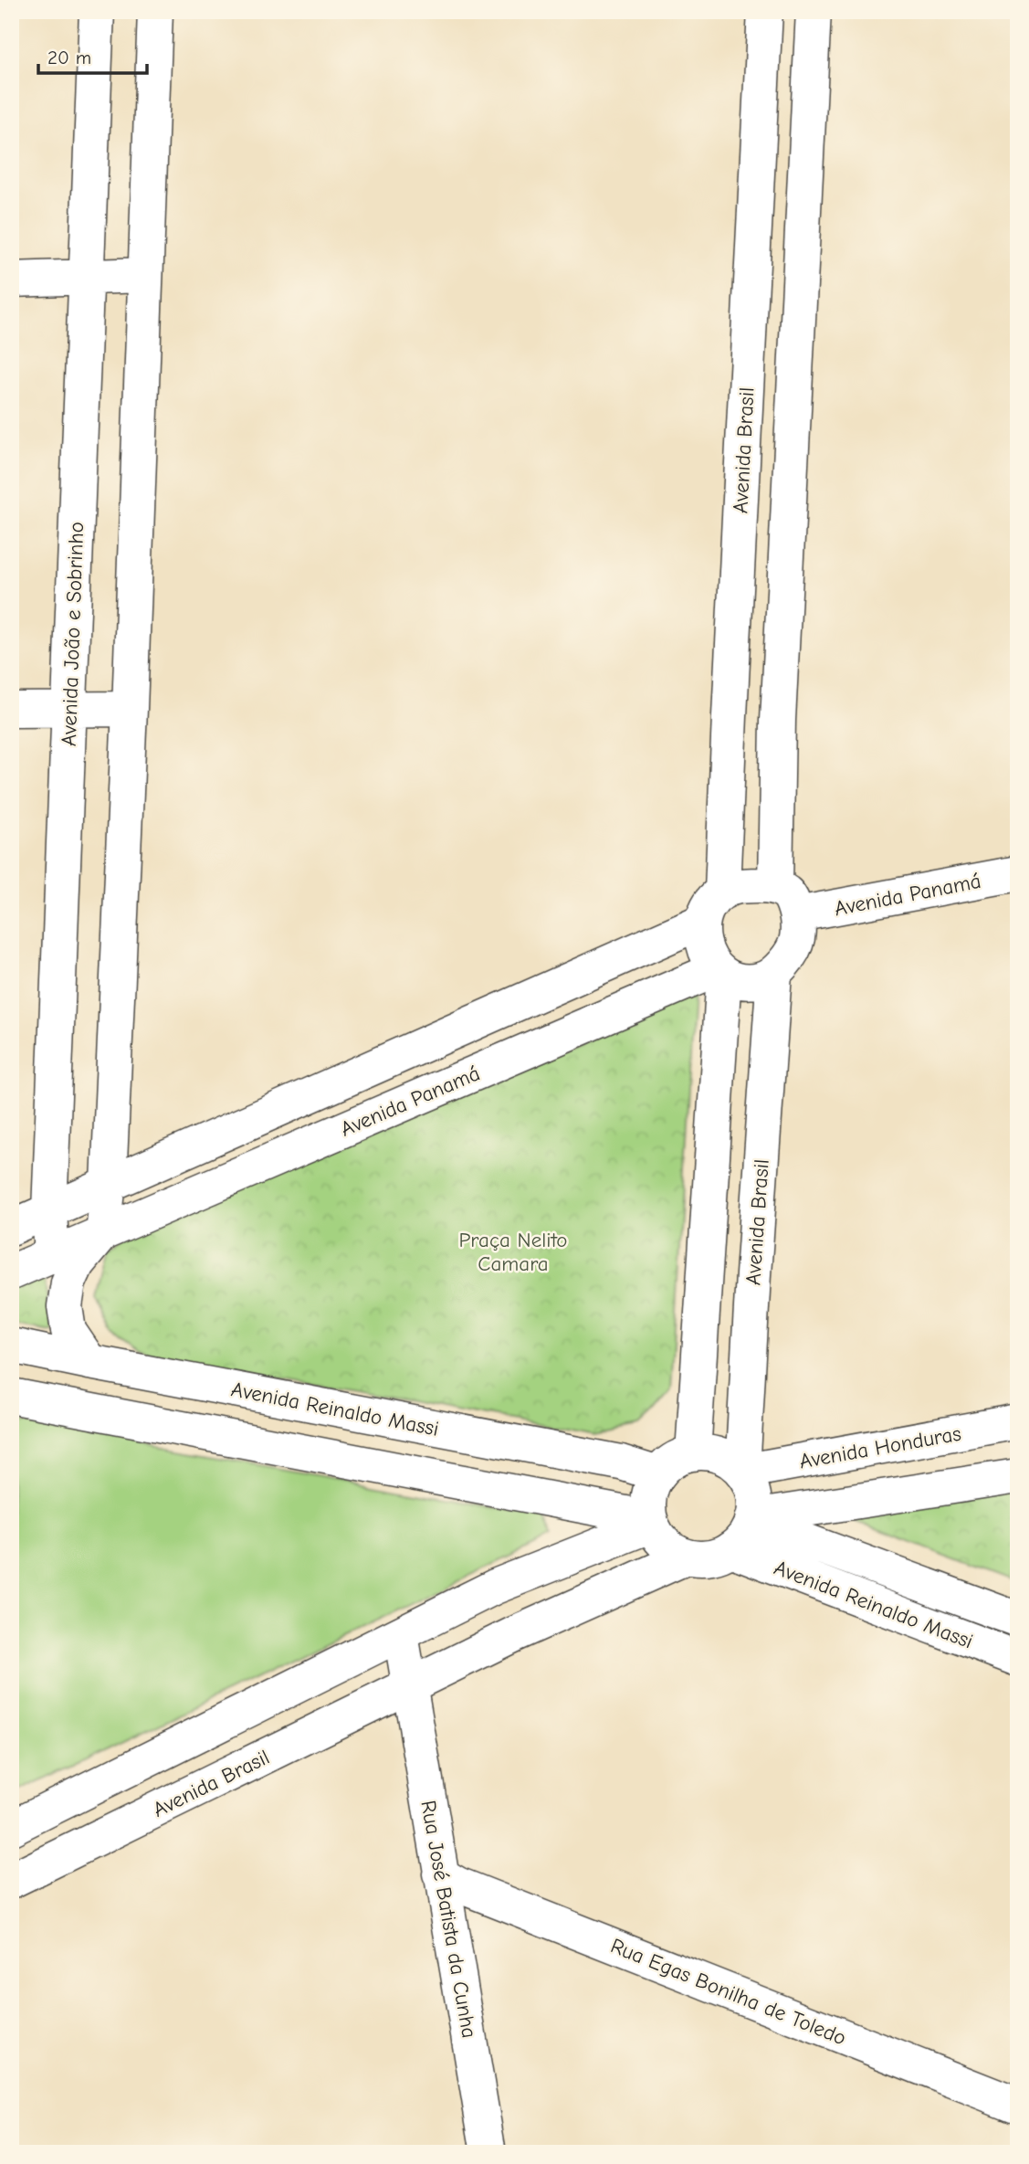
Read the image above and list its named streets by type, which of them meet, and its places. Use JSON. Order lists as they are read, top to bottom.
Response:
{
  "streets": {
    "street": [
      "Avenida Brasil",
      "Avenida João e Sobrinho",
      "Avenida Panamá",
      "Avenida Reinaldo Massi",
      "Avenida Honduras",
      "Rua José Batista da Cunha",
      "Rua Egas Bonilha de Toledo"
    ]
  },
  "crossings": [
    ["Avenida Brasil", "Avenida Panamá"],
    ["Avenida Brasil", "Avenida Reinaldo Massi"],
    ["Avenida Brasil", "Avenida Honduras"],
    ["Avenida Brasil", "Rua José Batista da Cunha"],
    ["Avenida João e Sobrinho", "Avenida Panamá"],
    ["Avenida Reinaldo Massi", "Avenida Honduras"],
    ["Rua José Batista da Cunha", "Rua Egas Bonilha de Toledo"]
  ],
  "parks": ["Praça Nelito Camara"],
  "scale_bar": "20 m"
}
